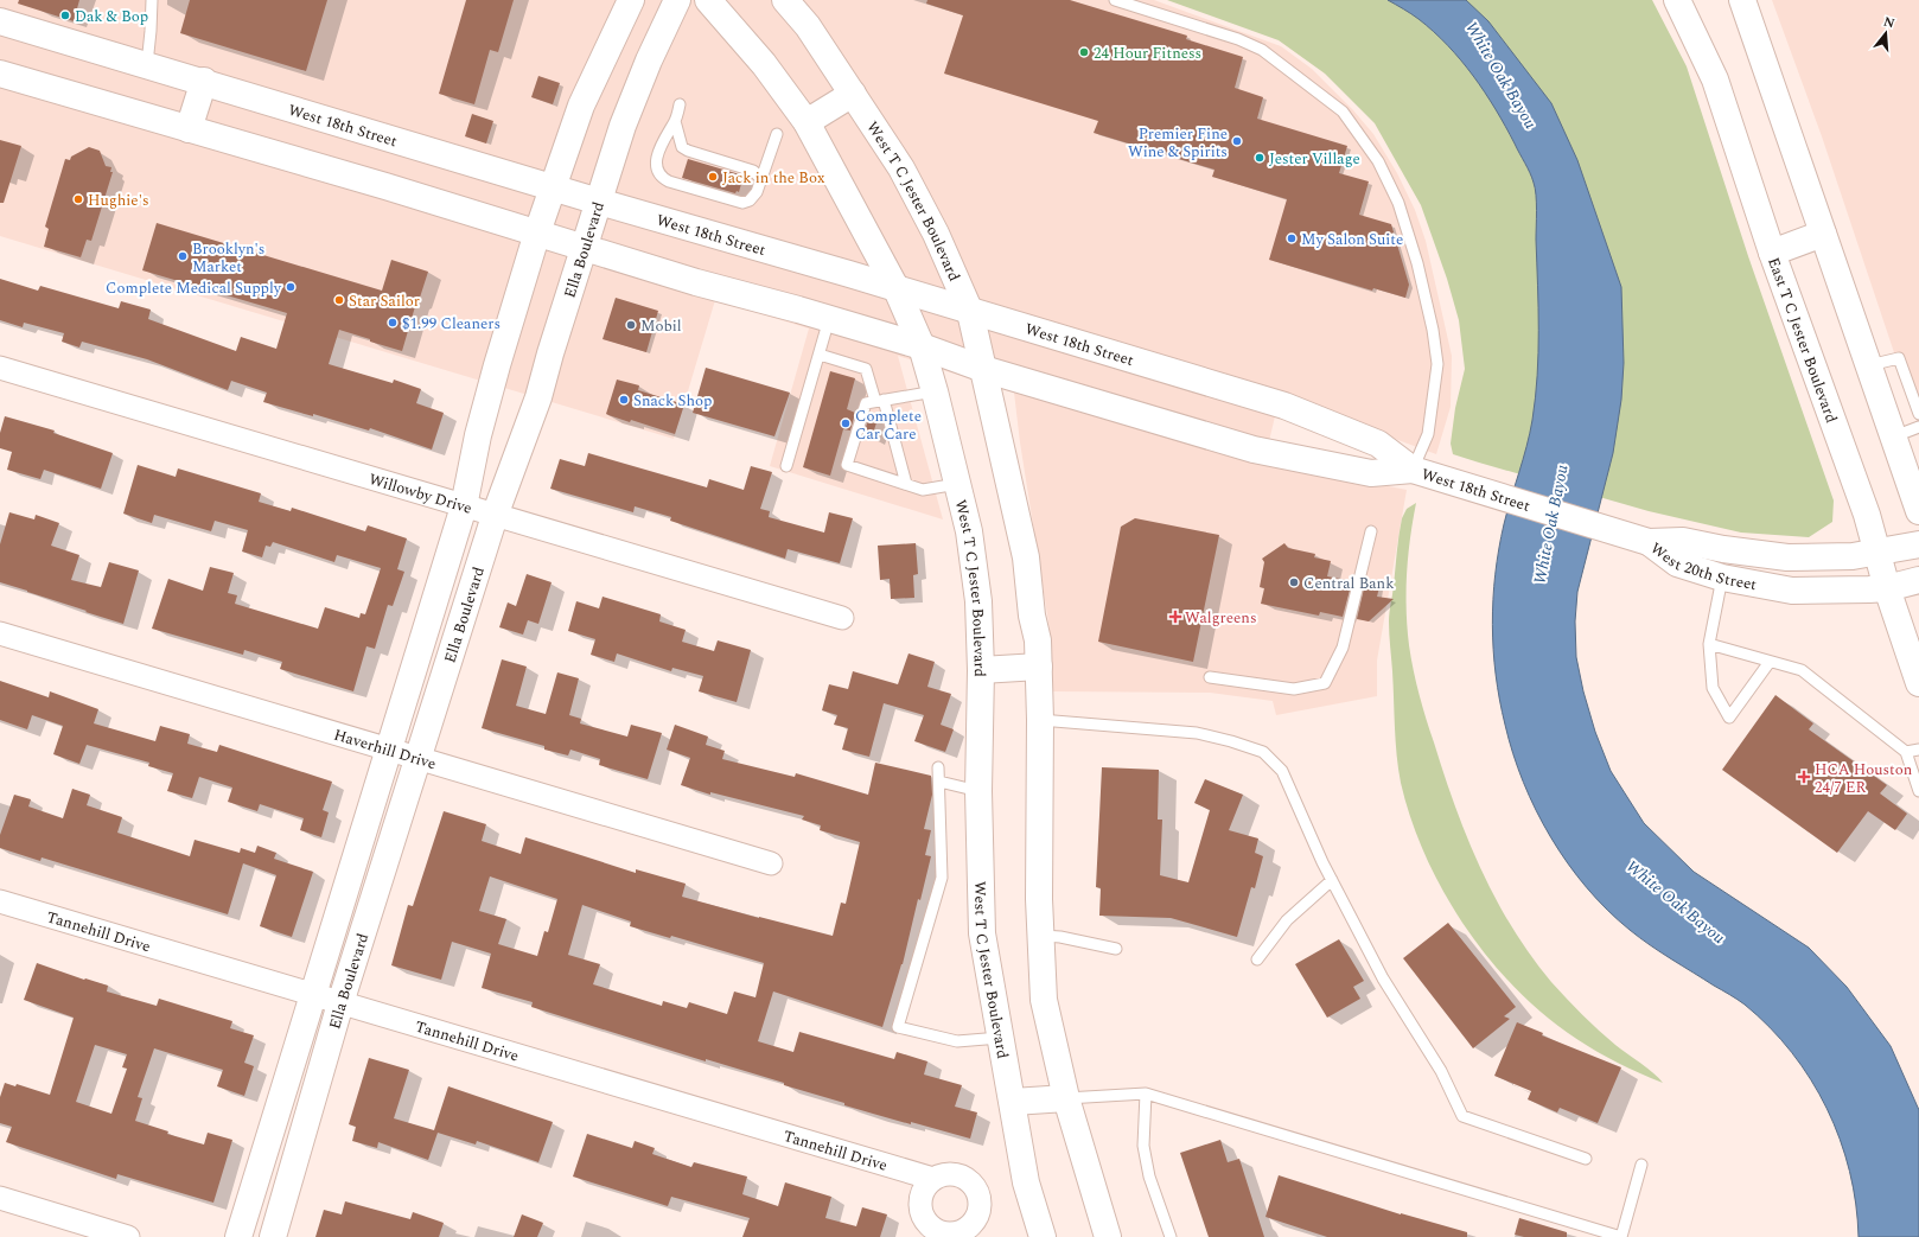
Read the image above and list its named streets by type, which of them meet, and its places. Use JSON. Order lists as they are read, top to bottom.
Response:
{
  "streets": {
    "main road": [
      "West 18th Street",
      "West T C Jester Boulevard",
      "Ella Boulevard",
      "East T C Jester Boulevard",
      "West 20th Street"
    ],
    "street": ["Willowby Drive", "Haverhill Drive", "Tannehill Drive"]
  },
  "crossings": [
    ["West 18th Street", "West T C Jester Boulevard"],
    ["West 18th Street", "Ella Boulevard"],
    ["West 18th Street", "West 20th Street"],
    ["Ella Boulevard", "Willowby Drive"],
    ["Ella Boulevard", "Haverhill Drive"],
    ["Ella Boulevard", "Tannehill Drive"],
    ["East T C Jester Boulevard", "West 20th Street"]
  ],
  "water": ["White Oak Bayou"],
  "places": {
    "other": [
      "Dak & Bop",
      "24 Hour Fitness",
      "Premier Fine Wine & Spirits",
      "Jester Village",
      "Jack in the Box",
      "Hughie's",
      "My Salon Suite",
      "Brooklyn's Market",
      "Complete Medical Supply",
      "Star Sailor",
      "$1.99 Cleaners",
      "Mobil",
      "Snack Shop",
      "Complete Car Care",
      "Central Bank"
    ],
    "health": ["Walgreens", "HCA Houston 24/7 ER"]
  },
  "north": "top"
}
